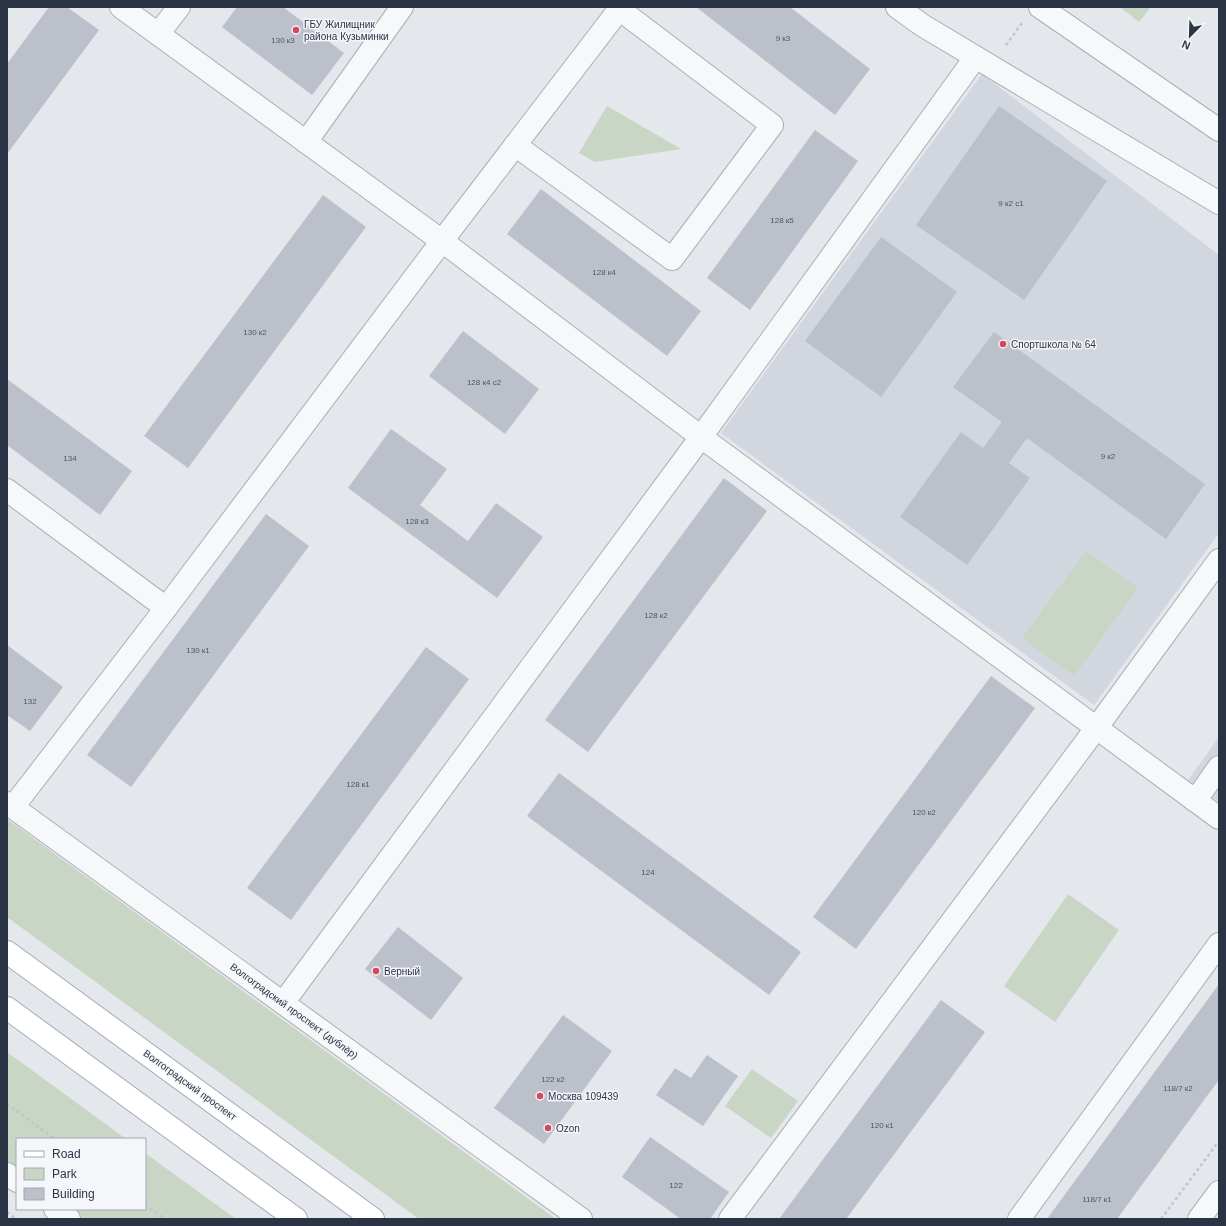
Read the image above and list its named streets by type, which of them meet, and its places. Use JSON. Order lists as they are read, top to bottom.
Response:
{
  "streets": {
    "main road": ["Волгоградский проспект"],
    "street": ["Волгоградский проспект (дублёр)"]
  },
  "places": [
    "ГБУ Жилищник района Кузьминки",
    "Спортшкола № 64",
    "Верный",
    "Москва 109439",
    "Ozon"
  ],
  "house_numbers": [
    "9 к3",
    "130 к3",
    "9 к2 с1",
    "128 к5",
    "128 к4",
    "130 к2",
    "128 к4 с2",
    "9 к2",
    "134",
    "128 к3",
    "128 к2",
    "130 к1",
    "132",
    "128 к1",
    "120 к2",
    "124",
    "122 к2",
    "118/7 к2",
    "120 к1",
    "122",
    "118/7 к1"
  ],
  "legend": ["Road", "Park", "Building"],
  "north": "bottom left"
}
